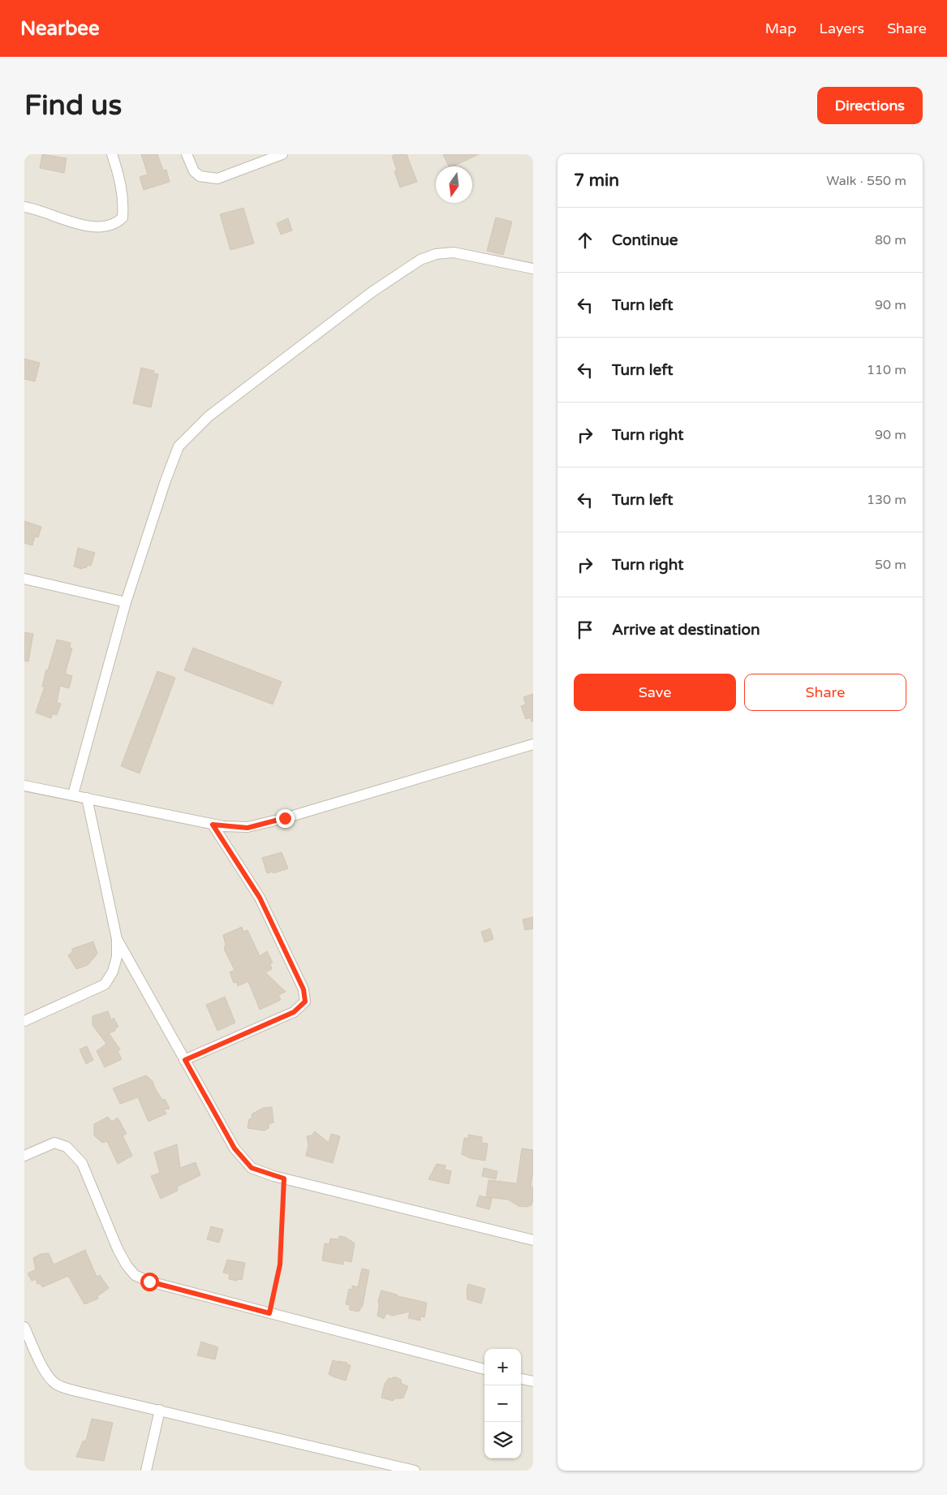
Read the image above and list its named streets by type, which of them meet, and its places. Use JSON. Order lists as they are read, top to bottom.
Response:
{
  "north": "bottom",
  "page": {
    "header": "Nearbee",
    "nav": ["Map", "Layers", "Share"],
    "buttons": [
      "Directions",
      ["Save", "Share"]
    ],
    "title": "Find us",
    "heading": ["7 min", "Walk · 550 m"],
    "list": [
      ["Continue", "80 m"],
      ["Turn left", "90 m"],
      ["Turn left", "110 m"],
      ["Turn right", "90 m"],
      ["Turn left", "130 m"],
      ["Turn right", "50 m"],
      "Arrive at destination"
    ],
    "map_buttons": ["+", "−"]
  }
}
